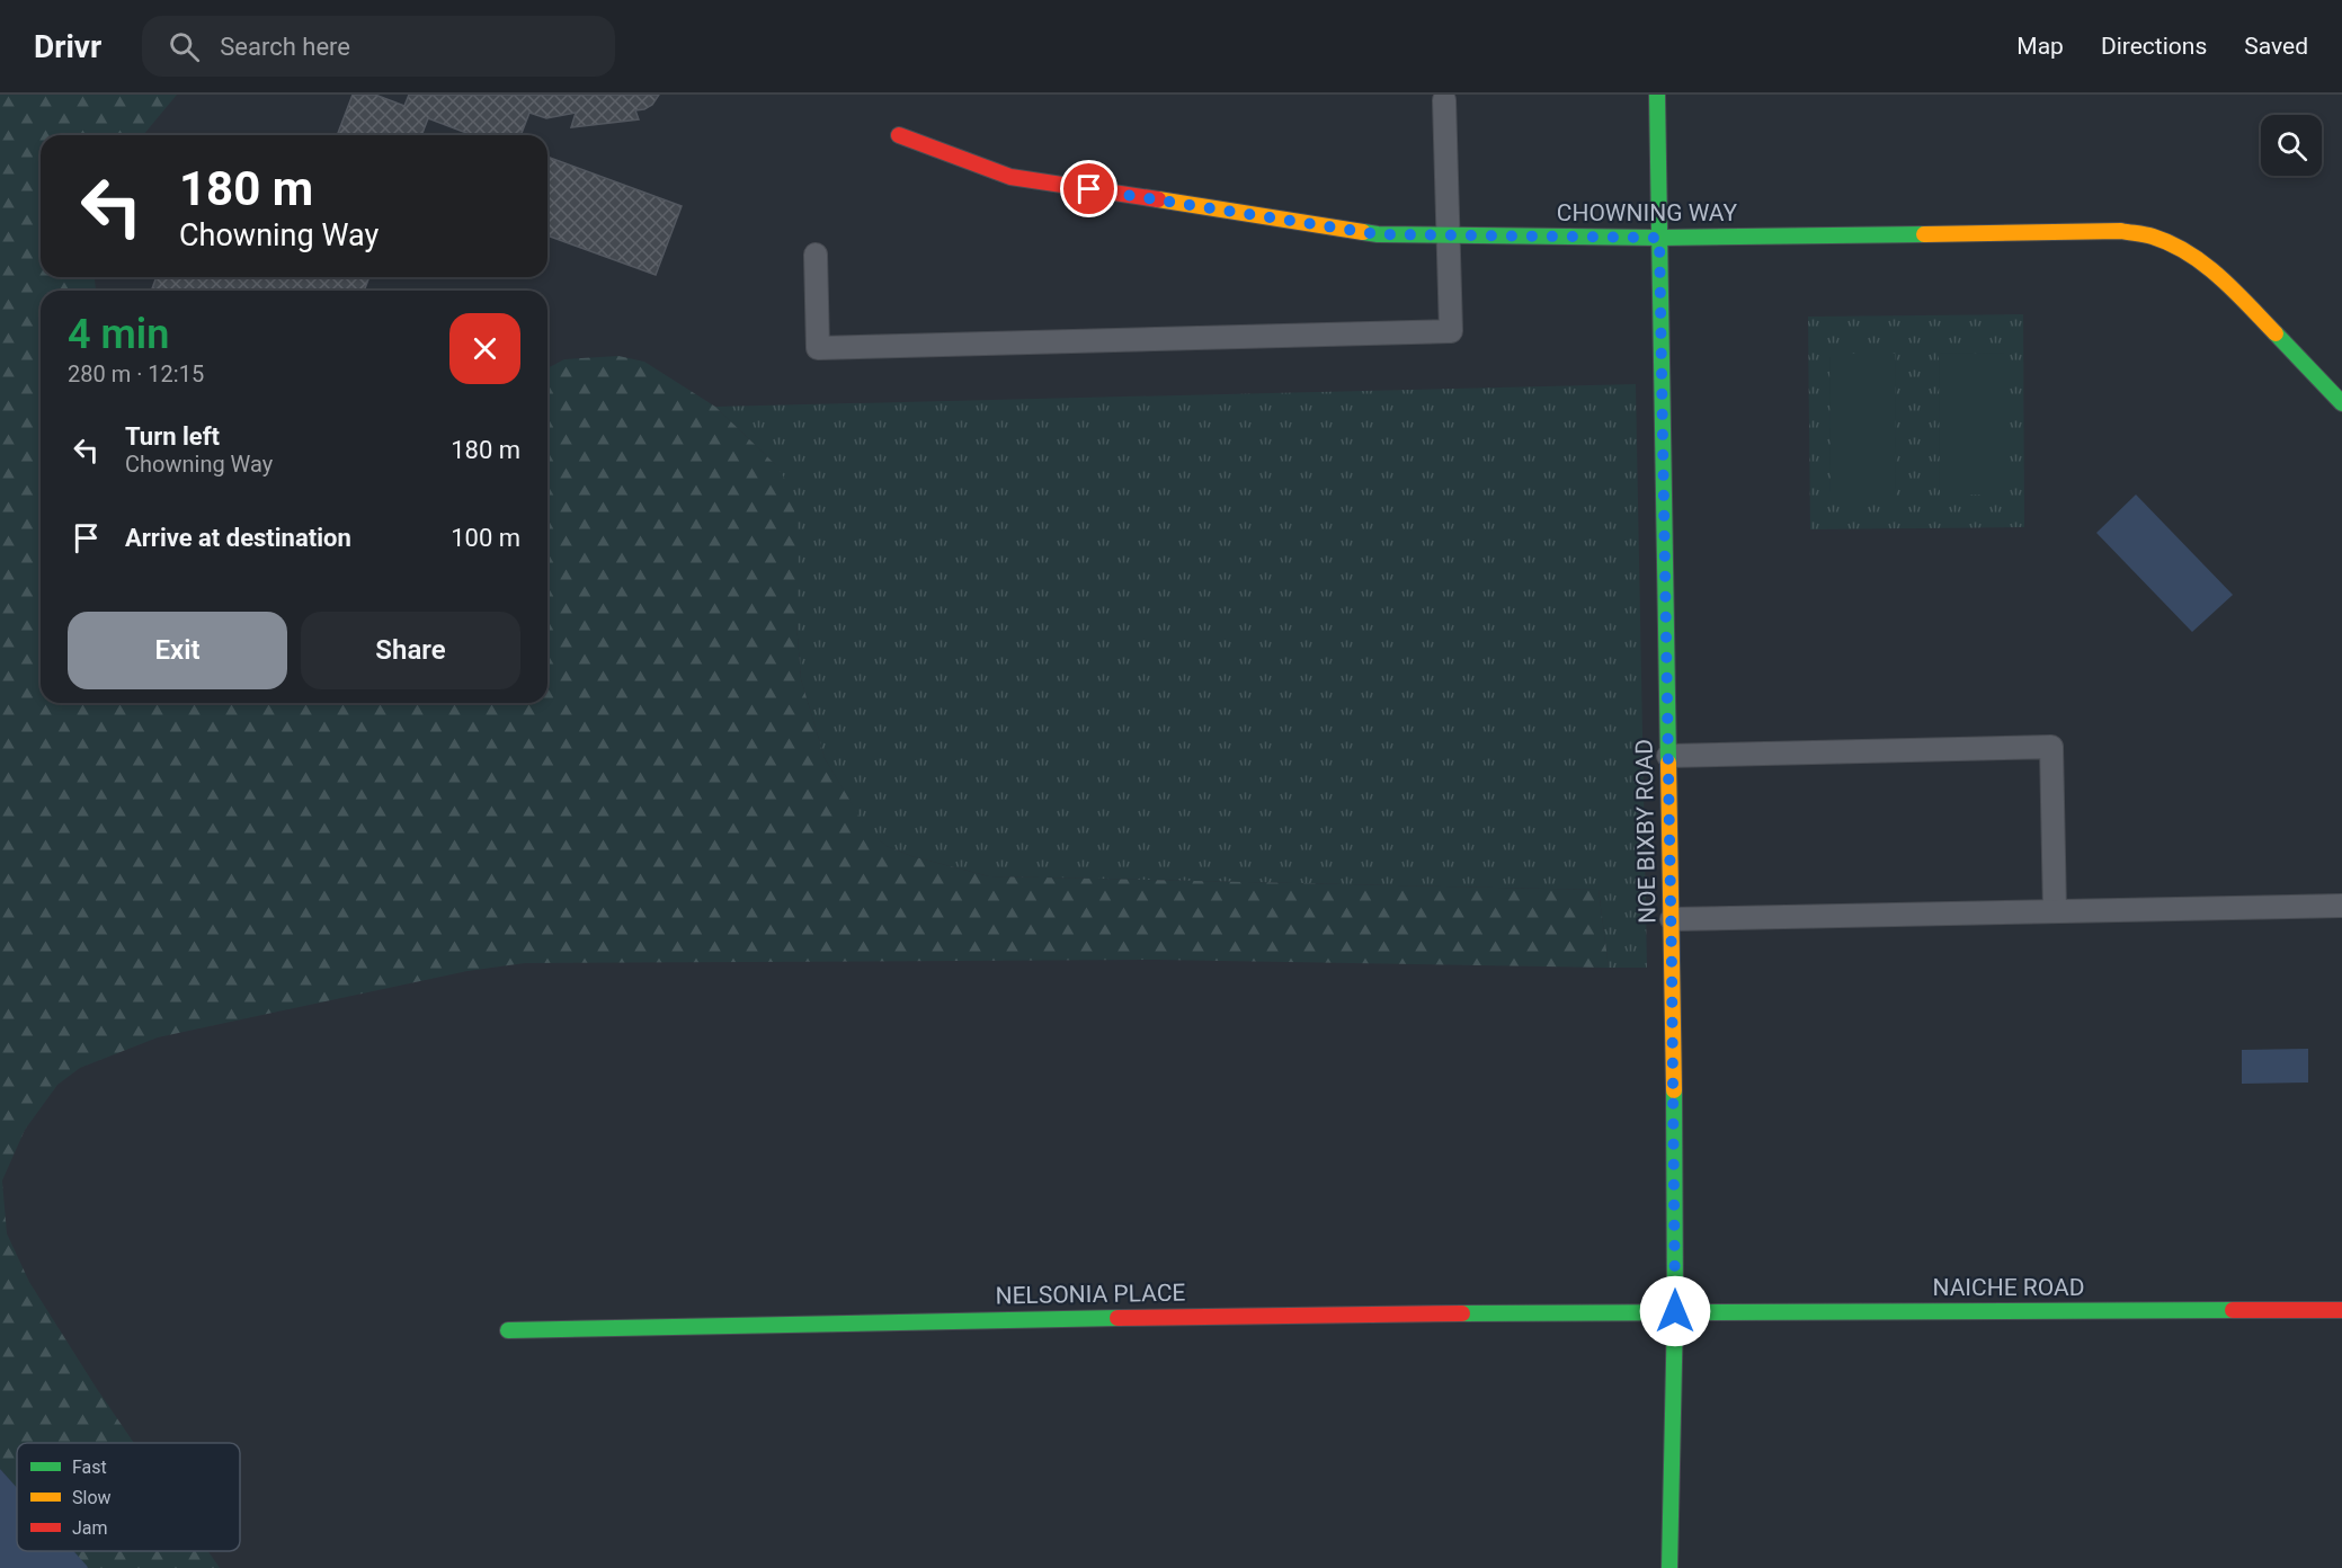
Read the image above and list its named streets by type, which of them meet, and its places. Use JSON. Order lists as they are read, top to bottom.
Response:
{
  "streets": {
    "street": [
      "CHOWNING WAY",
      "NOE BIXBY ROAD",
      "NAICHE ROAD",
      "NELSONIA PLACE"
    ]
  },
  "crossings": [
    ["CHOWNING WAY", "NOE BIXBY ROAD"],
    ["NOE BIXBY ROAD", "NAICHE ROAD"],
    ["NOE BIXBY ROAD", "NELSONIA PLACE"],
    ["NAICHE ROAD", "NELSONIA PLACE"]
  ],
  "legend": ["Fast", "Slow", "Jam"],
  "page": {
    "header": "Drivr",
    "search": "Search here",
    "nav": ["Map", "Directions", "Saved"],
    "turn": ["180 m", "Chowning Way"],
    "heading": ["4 min", "280 m · 12:15"],
    "list": [
      {
        "name": "Turn left",
        "note": "Chowning Way",
        "value": "180 m"
      },
      {
        "name": "Arrive at destination",
        "value": "100 m"
      }
    ],
    "buttons": ["Exit", "Share"]
  }
}
